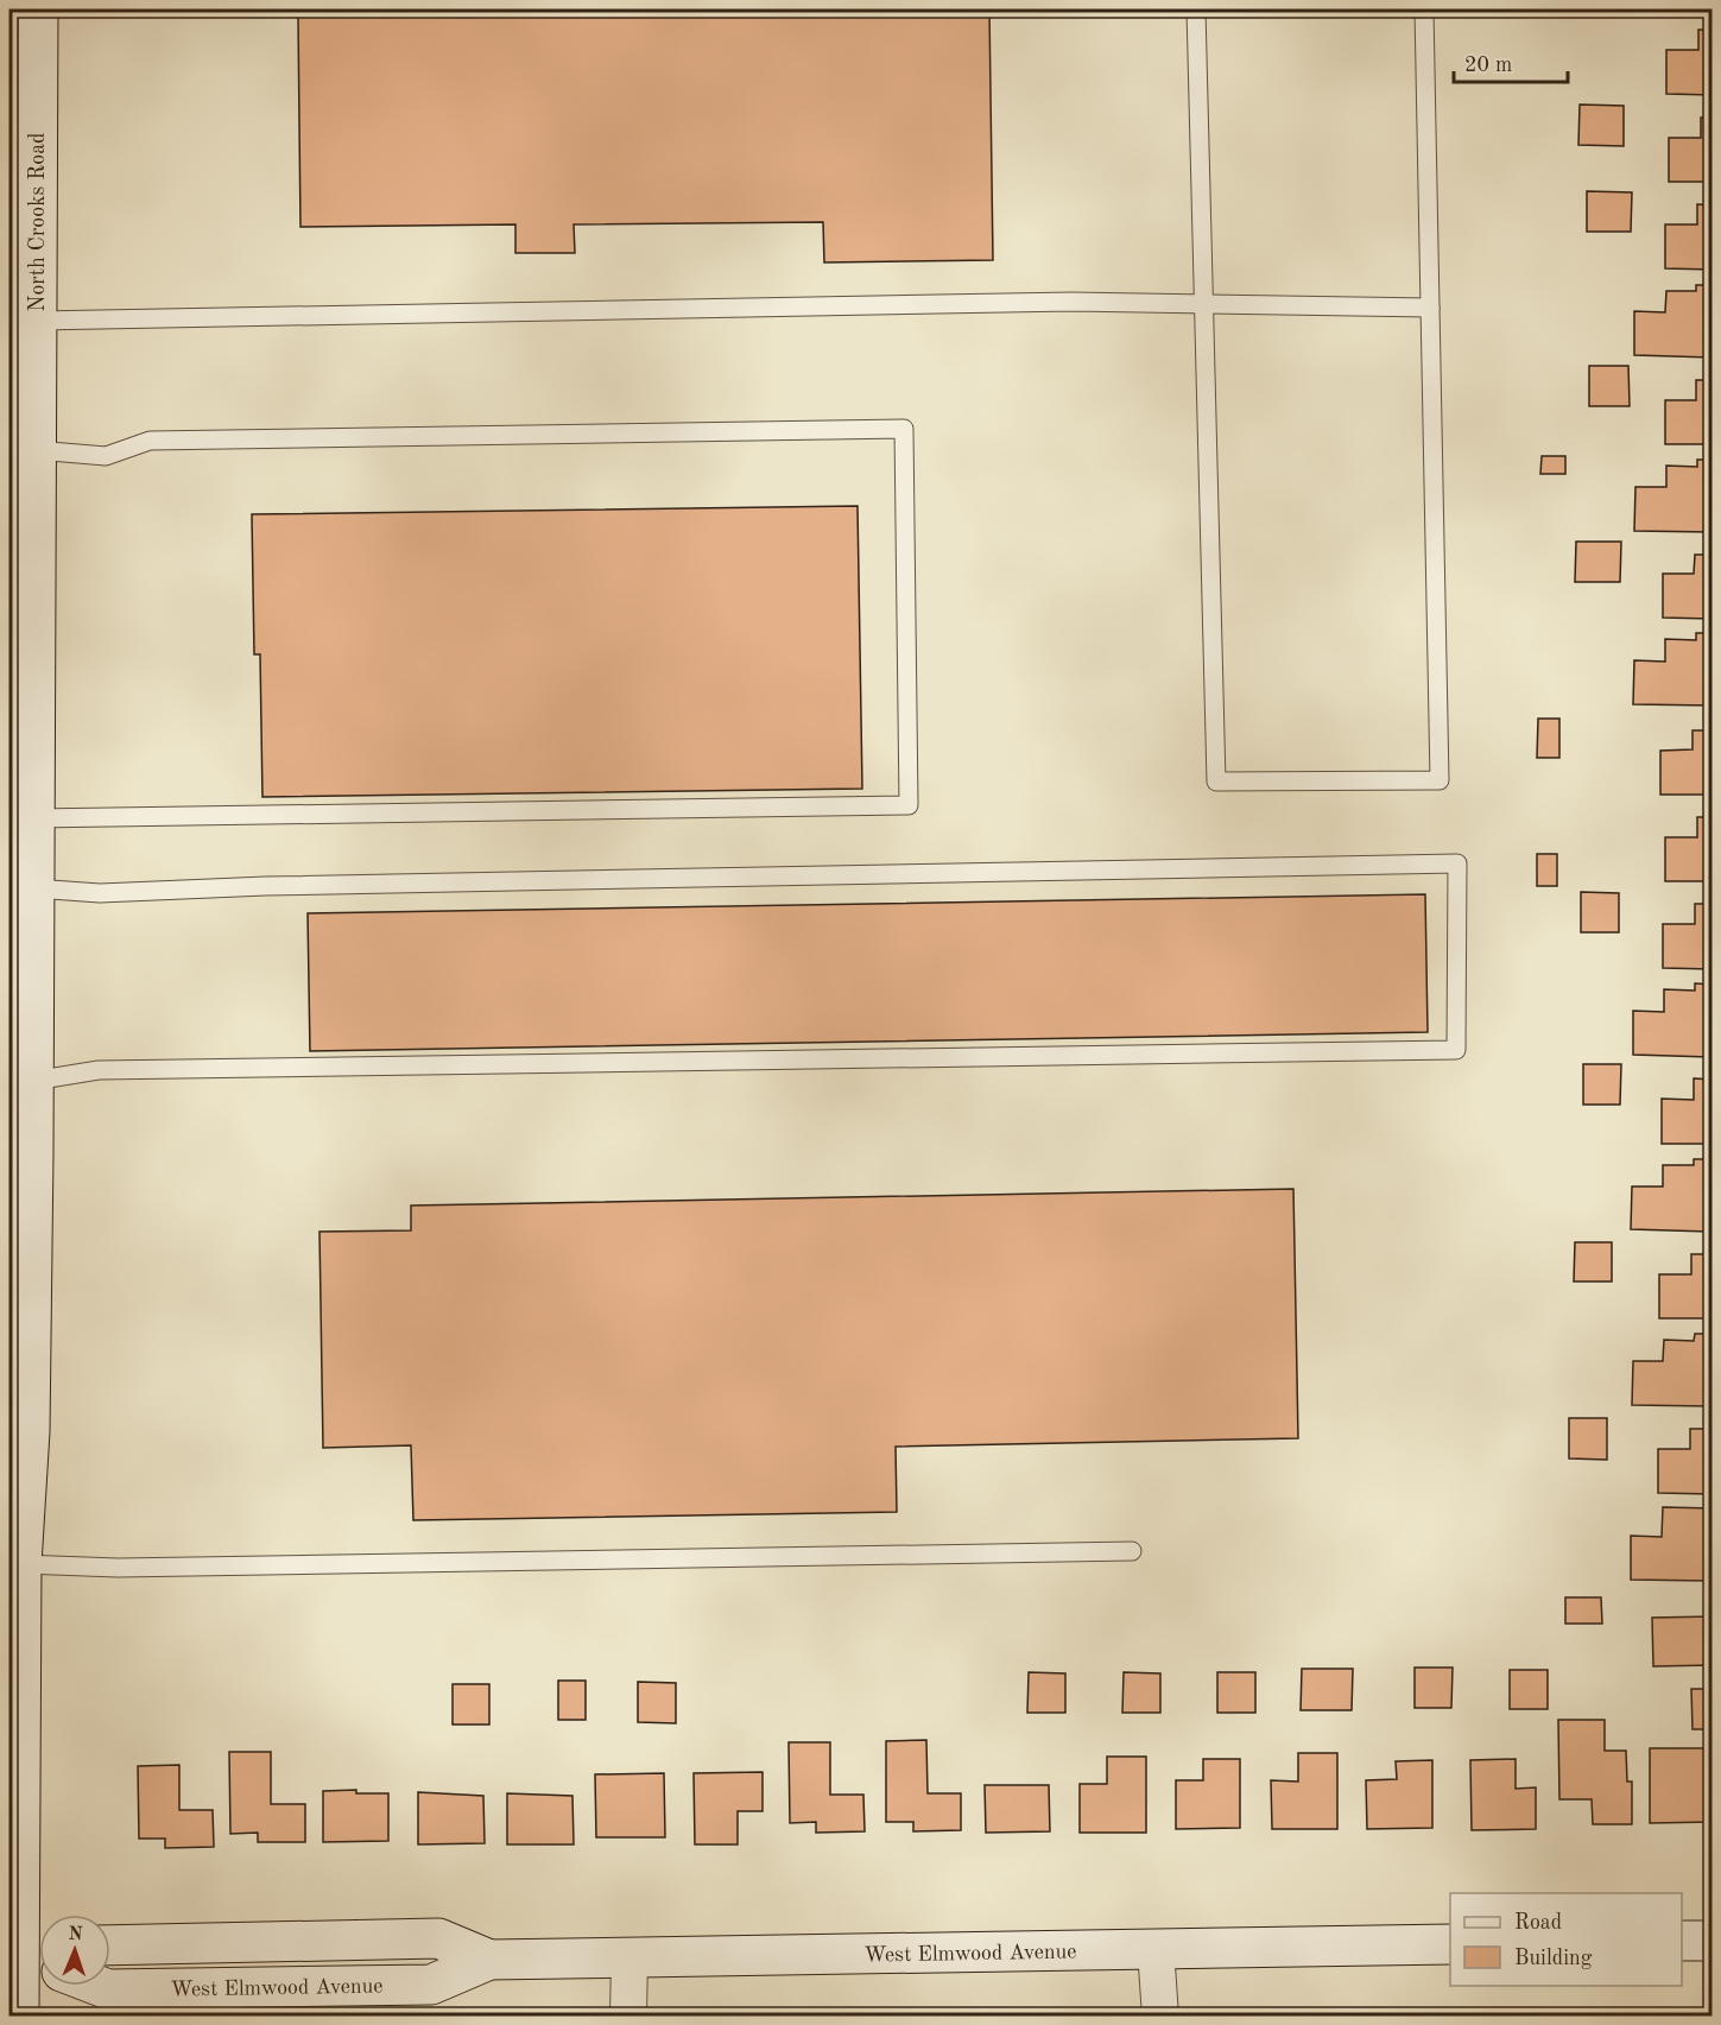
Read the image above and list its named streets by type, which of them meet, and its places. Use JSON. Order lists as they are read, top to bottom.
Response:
{
  "streets": {
    "main road": ["North Crooks Road", "West Elmwood Avenue"]
  },
  "legend": ["Road", "Building"],
  "scale_bar": "20 m",
  "north": "top"
}
